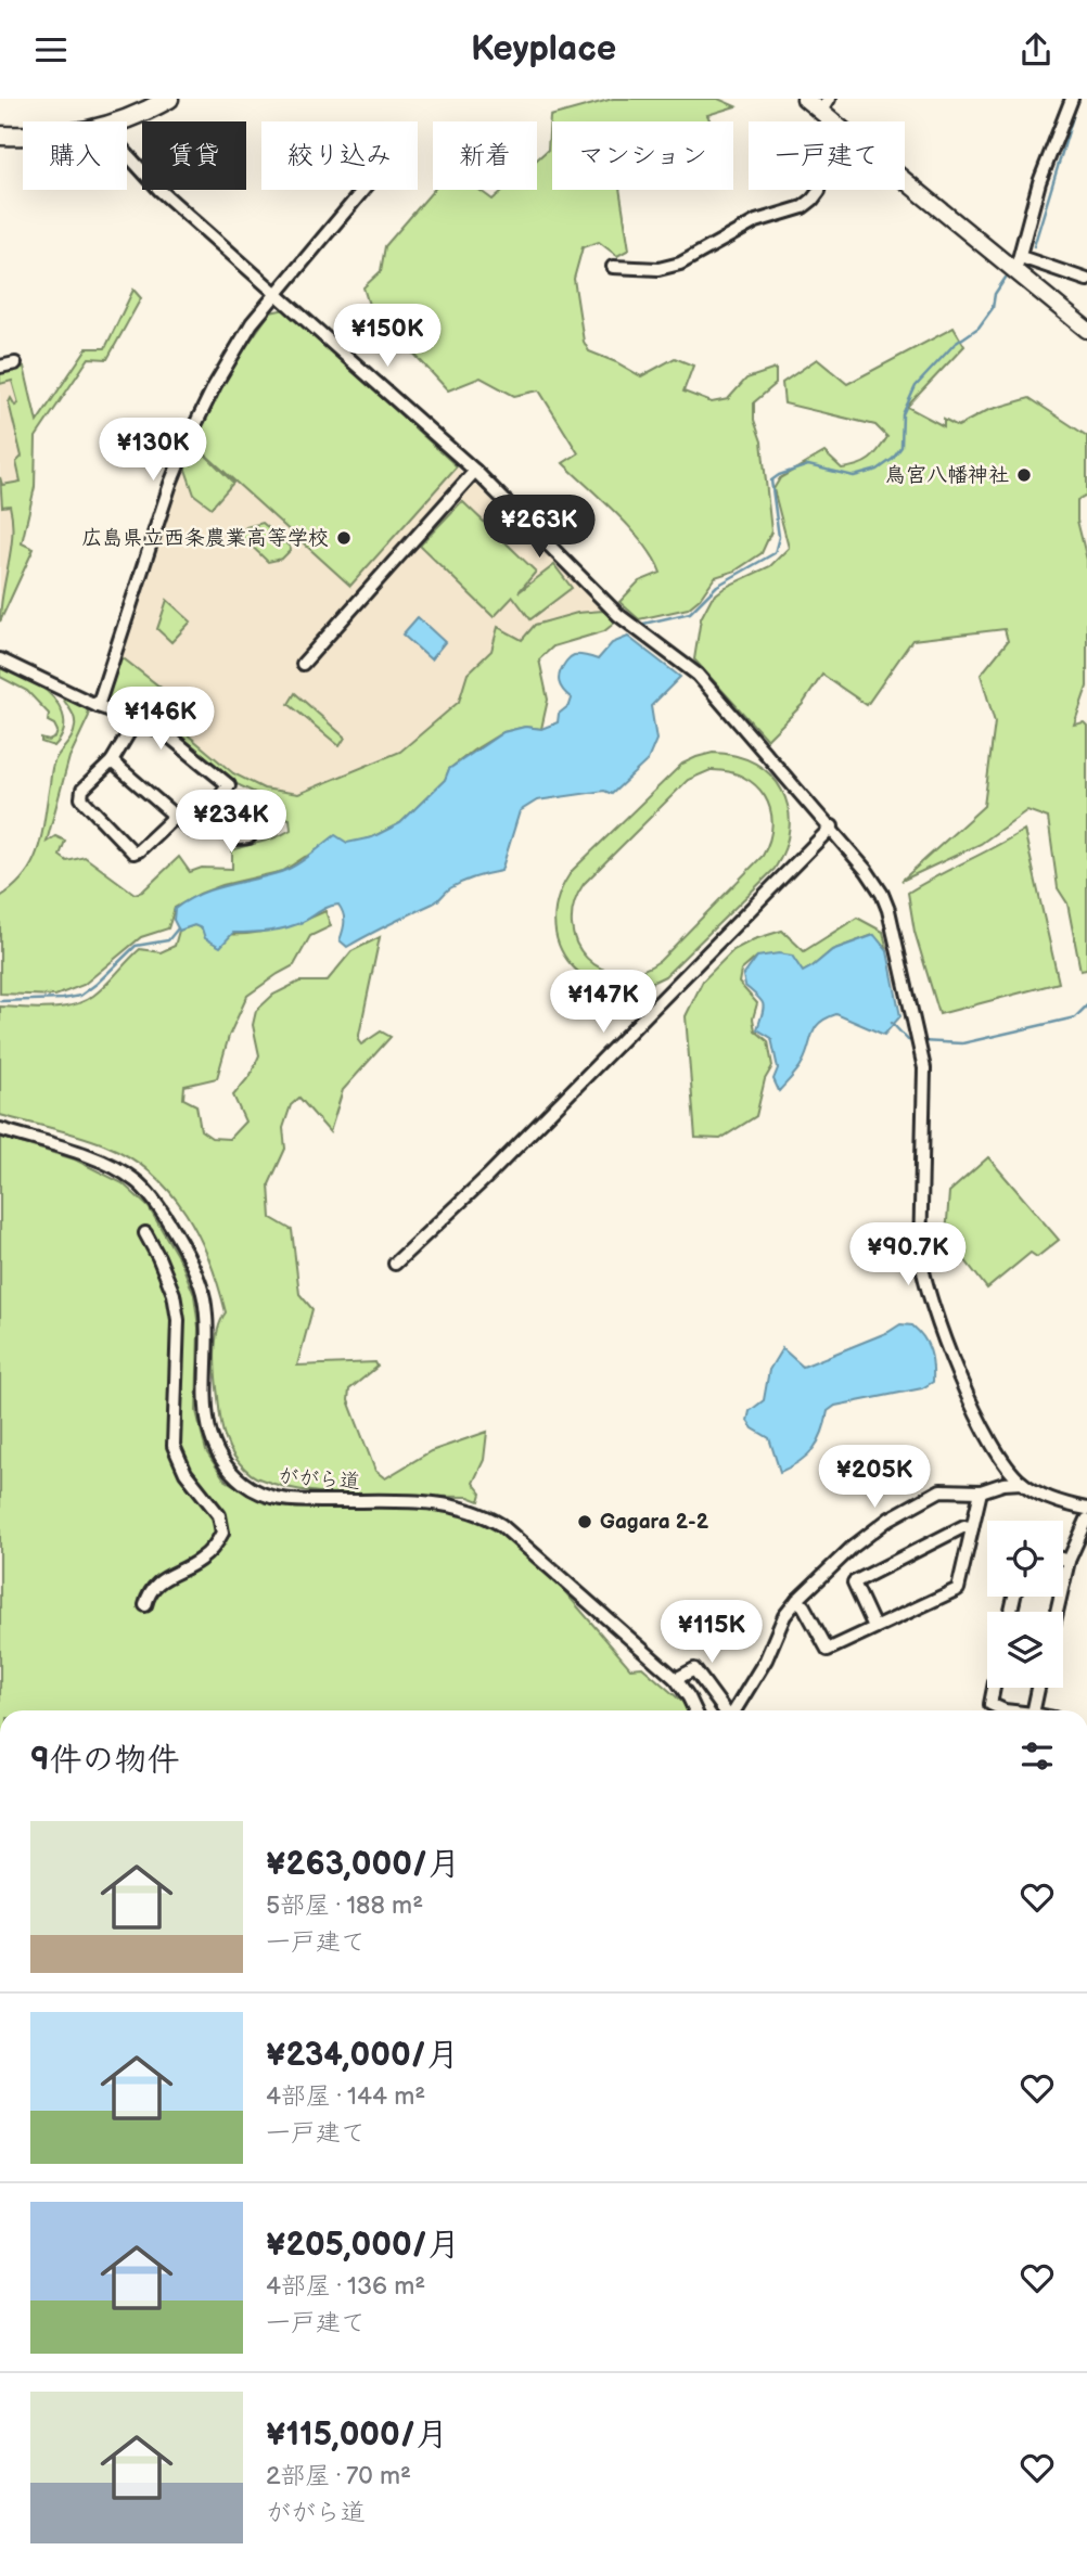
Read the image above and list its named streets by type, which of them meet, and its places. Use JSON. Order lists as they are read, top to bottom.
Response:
{
  "streets": {
    "street": ["ががら道"]
  },
  "places": ["鳥宮八幡神社", "広島県立西条農業高等学校", "Gagara 2-2"],
  "page": {
    "header": "Keyplace",
    "chip": [
      "購入",
      "賃貸",
      "絞り込み",
      "新着",
      "マンション",
      "一戸建て"
    ],
    "price": [
      "¥150K",
      "¥130K",
      "¥263K",
      "¥146K",
      "¥234K",
      "¥147K",
      "¥90.7K",
      "¥205K",
      "¥115K"
    ],
    "heading": "9件の物件",
    "list": [
      {
        "name": "¥263,000/月",
        "note": "5部屋 · 188 m² · 一戸建て"
      },
      {
        "name": "¥234,000/月",
        "note": "4部屋 · 144 m² · 一戸建て"
      },
      {
        "name": "¥205,000/月",
        "note": "4部屋 · 136 m² · 一戸建て"
      },
      {
        "name": "¥115,000/月",
        "note": "2部屋 · 70 m² · ががら道"
      }
    ]
  }
}
